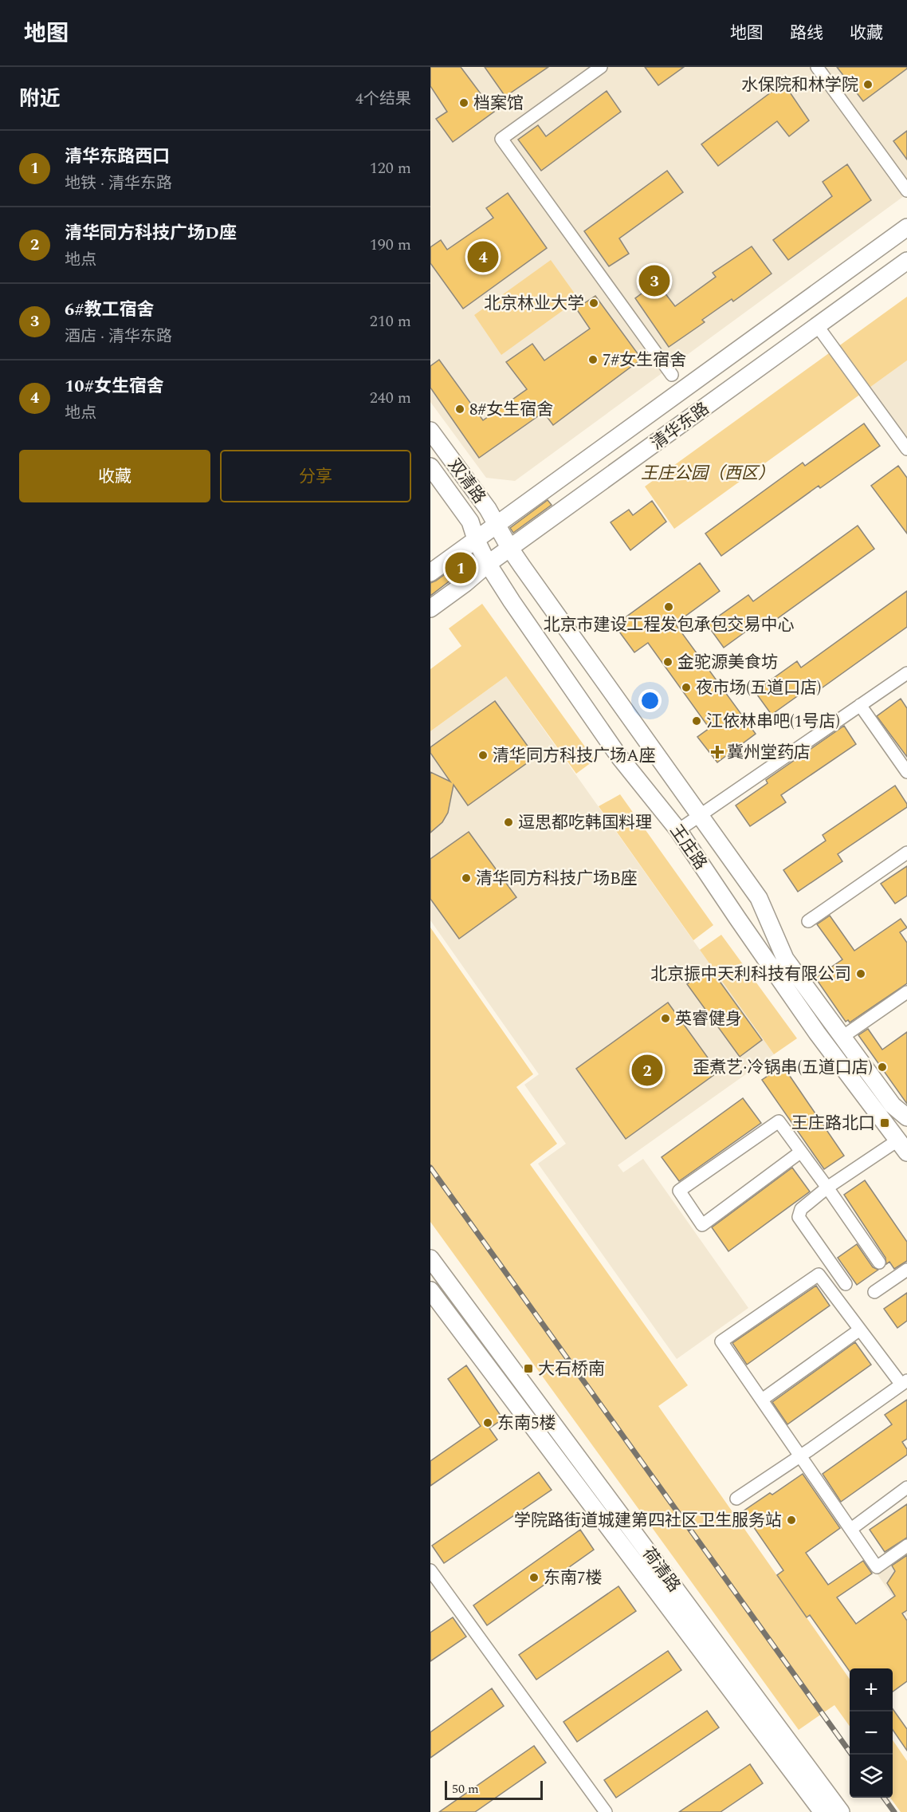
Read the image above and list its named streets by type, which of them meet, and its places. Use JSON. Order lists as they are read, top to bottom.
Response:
{
  "streets": {
    "main road": [
      "清华东路",
      "双清路",
      "王庄路",
      "荷清路"
    ]
  },
  "crossings": [
    ["清华东路", "双清路"],
    ["清华东路", "王庄路"],
    ["双清路", "王庄路"]
  ],
  "parks": ["王庄公园（西区）"],
  "places": {
    "other": [
      "水保院和林学院",
      "档案馆",
      "北京林业大学",
      "7#女生宿舍",
      "8#女生宿舍",
      "北京市建设工程发包承包交易中心",
      "金驼源美食坊",
      "夜市场(五道口店)",
      "江依林串吧(1号店)",
      "清华同方科技广场A座",
      "逗思都吃韩国料理",
      "清华同方科技广场B座",
      "北京振中天利科技有限公司",
      "英睿健身",
      "歪煮艺·冷锅串(五道口店)",
      "东南5楼",
      "学院路街道城建第四社区卫生服务站",
      "东南7楼"
    ],
    "health": ["冀州堂药店"],
    "transit": ["王庄路北口", "大石桥南"]
  },
  "scale_bar": "50 m",
  "page": {
    "header": "地图",
    "nav": ["地图", "路线", "收藏"],
    "heading": ["附近", "4个结果"],
    "list": [
      {
        "mark": "1",
        "name": "清华东路西口",
        "note": "地铁 · 清华东路",
        "value": "120 m"
      },
      {
        "mark": "2",
        "name": "清华同方科技广场D座",
        "note": "地点",
        "value": "190 m"
      },
      {
        "mark": "3",
        "name": "6#教工宿舍",
        "note": "酒店 · 清华东路",
        "value": "210 m"
      },
      {
        "mark": "4",
        "name": "10#女生宿舍",
        "note": "地点",
        "value": "240 m"
      }
    ],
    "pins": [
      "4",
      "3",
      "1",
      "2"
    ],
    "buttons": ["收藏", "分享"],
    "map_buttons": ["+", "−"],
    "scale": "50 m"
  }
}
